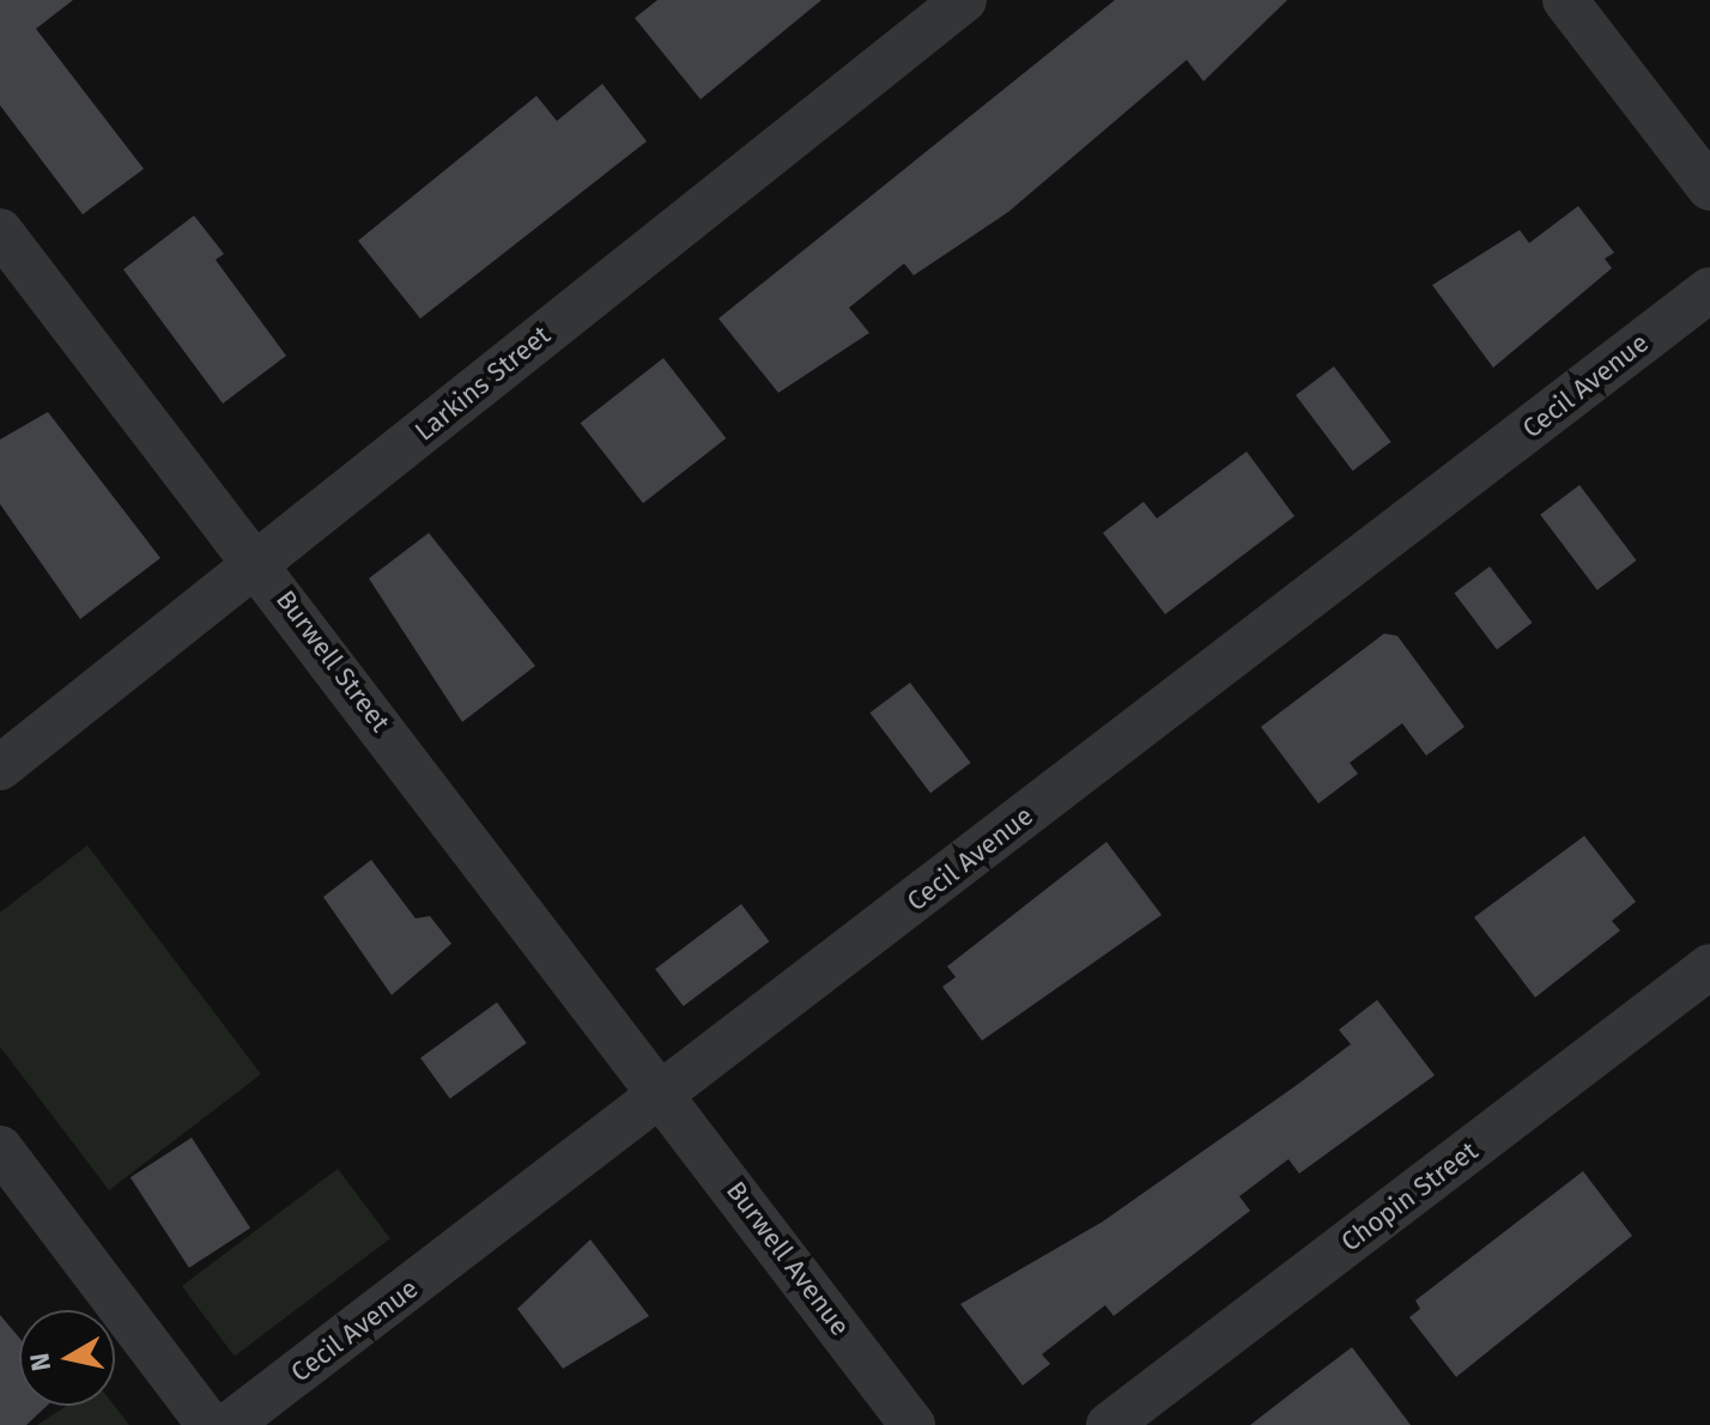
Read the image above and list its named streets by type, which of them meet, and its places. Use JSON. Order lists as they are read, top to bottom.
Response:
{
  "streets": {
    "street": [
      "Larkins Street",
      "Cecil Avenue",
      "Burwell Street",
      "Chopin Street",
      "Burwell Avenue"
    ]
  },
  "crossings": [
    ["Larkins Street", "Burwell Street"],
    ["Cecil Avenue", "Burwell Street"],
    ["Cecil Avenue", "Burwell Avenue"],
    ["Burwell Street", "Burwell Avenue"]
  ],
  "north": "left"
}
